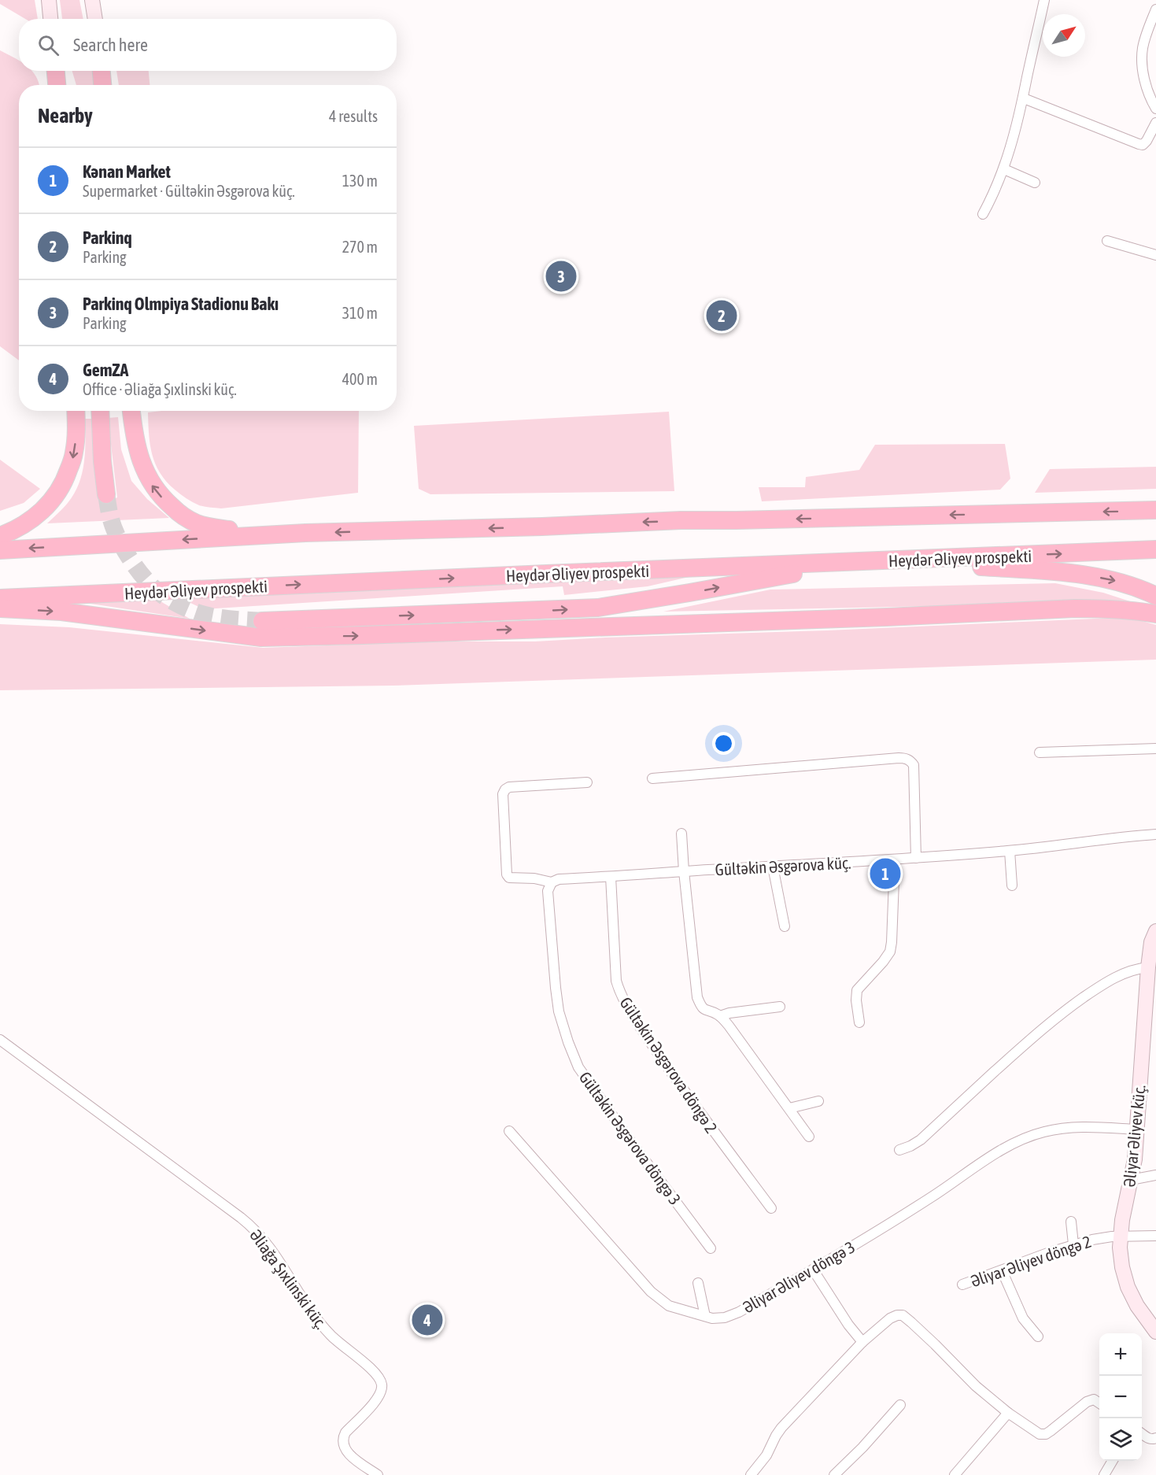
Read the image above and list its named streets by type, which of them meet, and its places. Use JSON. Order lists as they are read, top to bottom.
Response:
{
  "streets": {
    "highway": ["Heydər Əliyev prospekti"],
    "street": [
      "Gültəkin Əsgərova küç.",
      "Gültəkin Əsgərova döngə 2",
      "Əliyar Əliyev küç.",
      "Gültəkin Əsgərova döngə 3",
      "Əliyar Əliyev döngə 2",
      "Əliyar Əliyev döngə 3",
      "Əliağa Şıxlinski küç."
    ]
  },
  "crossings": [
    ["Gültəkin Əsgərova küç.", "Gültəkin Əsgərova döngə 2"],
    ["Gültəkin Əsgərova küç.", "Gültəkin Əsgərova döngə 3"],
    ["Əliyar Əliyev küç.", "Əliyar Əliyev döngə 2"],
    ["Əliyar Əliyev küç.", "Əliyar Əliyev döngə 3"]
  ],
  "north": "top right",
  "page": {
    "search": "Search here",
    "heading": ["Nearby", "4 results"],
    "list": [
      {
        "mark": "1",
        "name": "Kənan Market",
        "note": "Supermarket · Gültəkin Əsgərova küç.",
        "value": "130 m"
      },
      {
        "mark": "2",
        "name": "Parkinq",
        "note": "Parking",
        "value": "270 m"
      },
      {
        "mark": "3",
        "name": "Parkinq Olmpiya Stadionu Bakı",
        "note": "Parking",
        "value": "310 m"
      },
      {
        "mark": "4",
        "name": "GemZA",
        "note": "Office · Əliağa Şıxlinski küç.",
        "value": "400 m"
      }
    ],
    "pins": [
      "3",
      "2",
      "1",
      "4"
    ],
    "map_buttons": ["+", "−"]
  }
}
